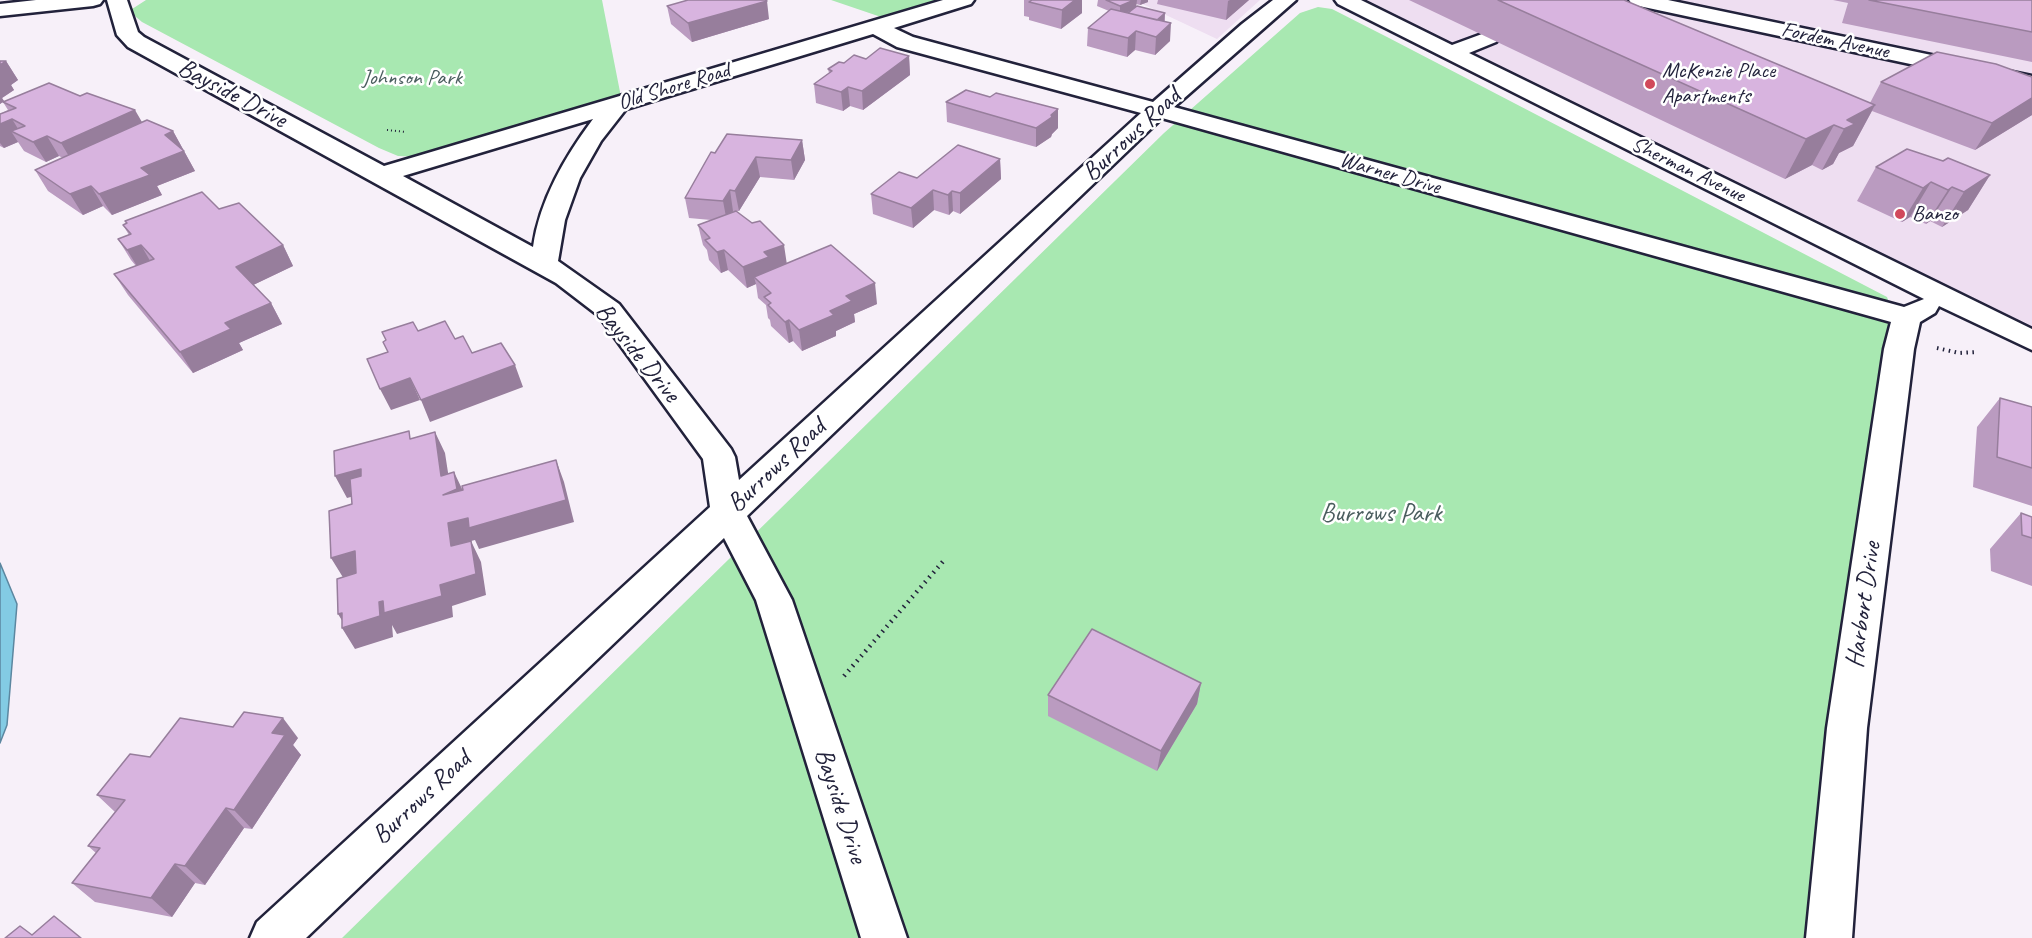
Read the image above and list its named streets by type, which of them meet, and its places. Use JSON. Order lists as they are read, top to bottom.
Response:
{
  "streets": {
    "street": [
      "Fordem Avenue",
      "Old Shore Road",
      "Bayside Drive",
      "Burrows Road",
      "Sherman Avenue",
      "Warner Drive",
      "Harbort Drive"
    ]
  },
  "crossings": [
    ["Old Shore Road", "Bayside Drive"],
    ["Old Shore Road", "Warner Drive"],
    ["Bayside Drive", "Burrows Road"],
    ["Burrows Road", "Warner Drive"],
    ["Warner Drive", "Harbort Drive"]
  ],
  "parks": ["Johnson Park", "Burrows Park"],
  "places": ["McKenzie Place Apartments", "Banzo"]
}
